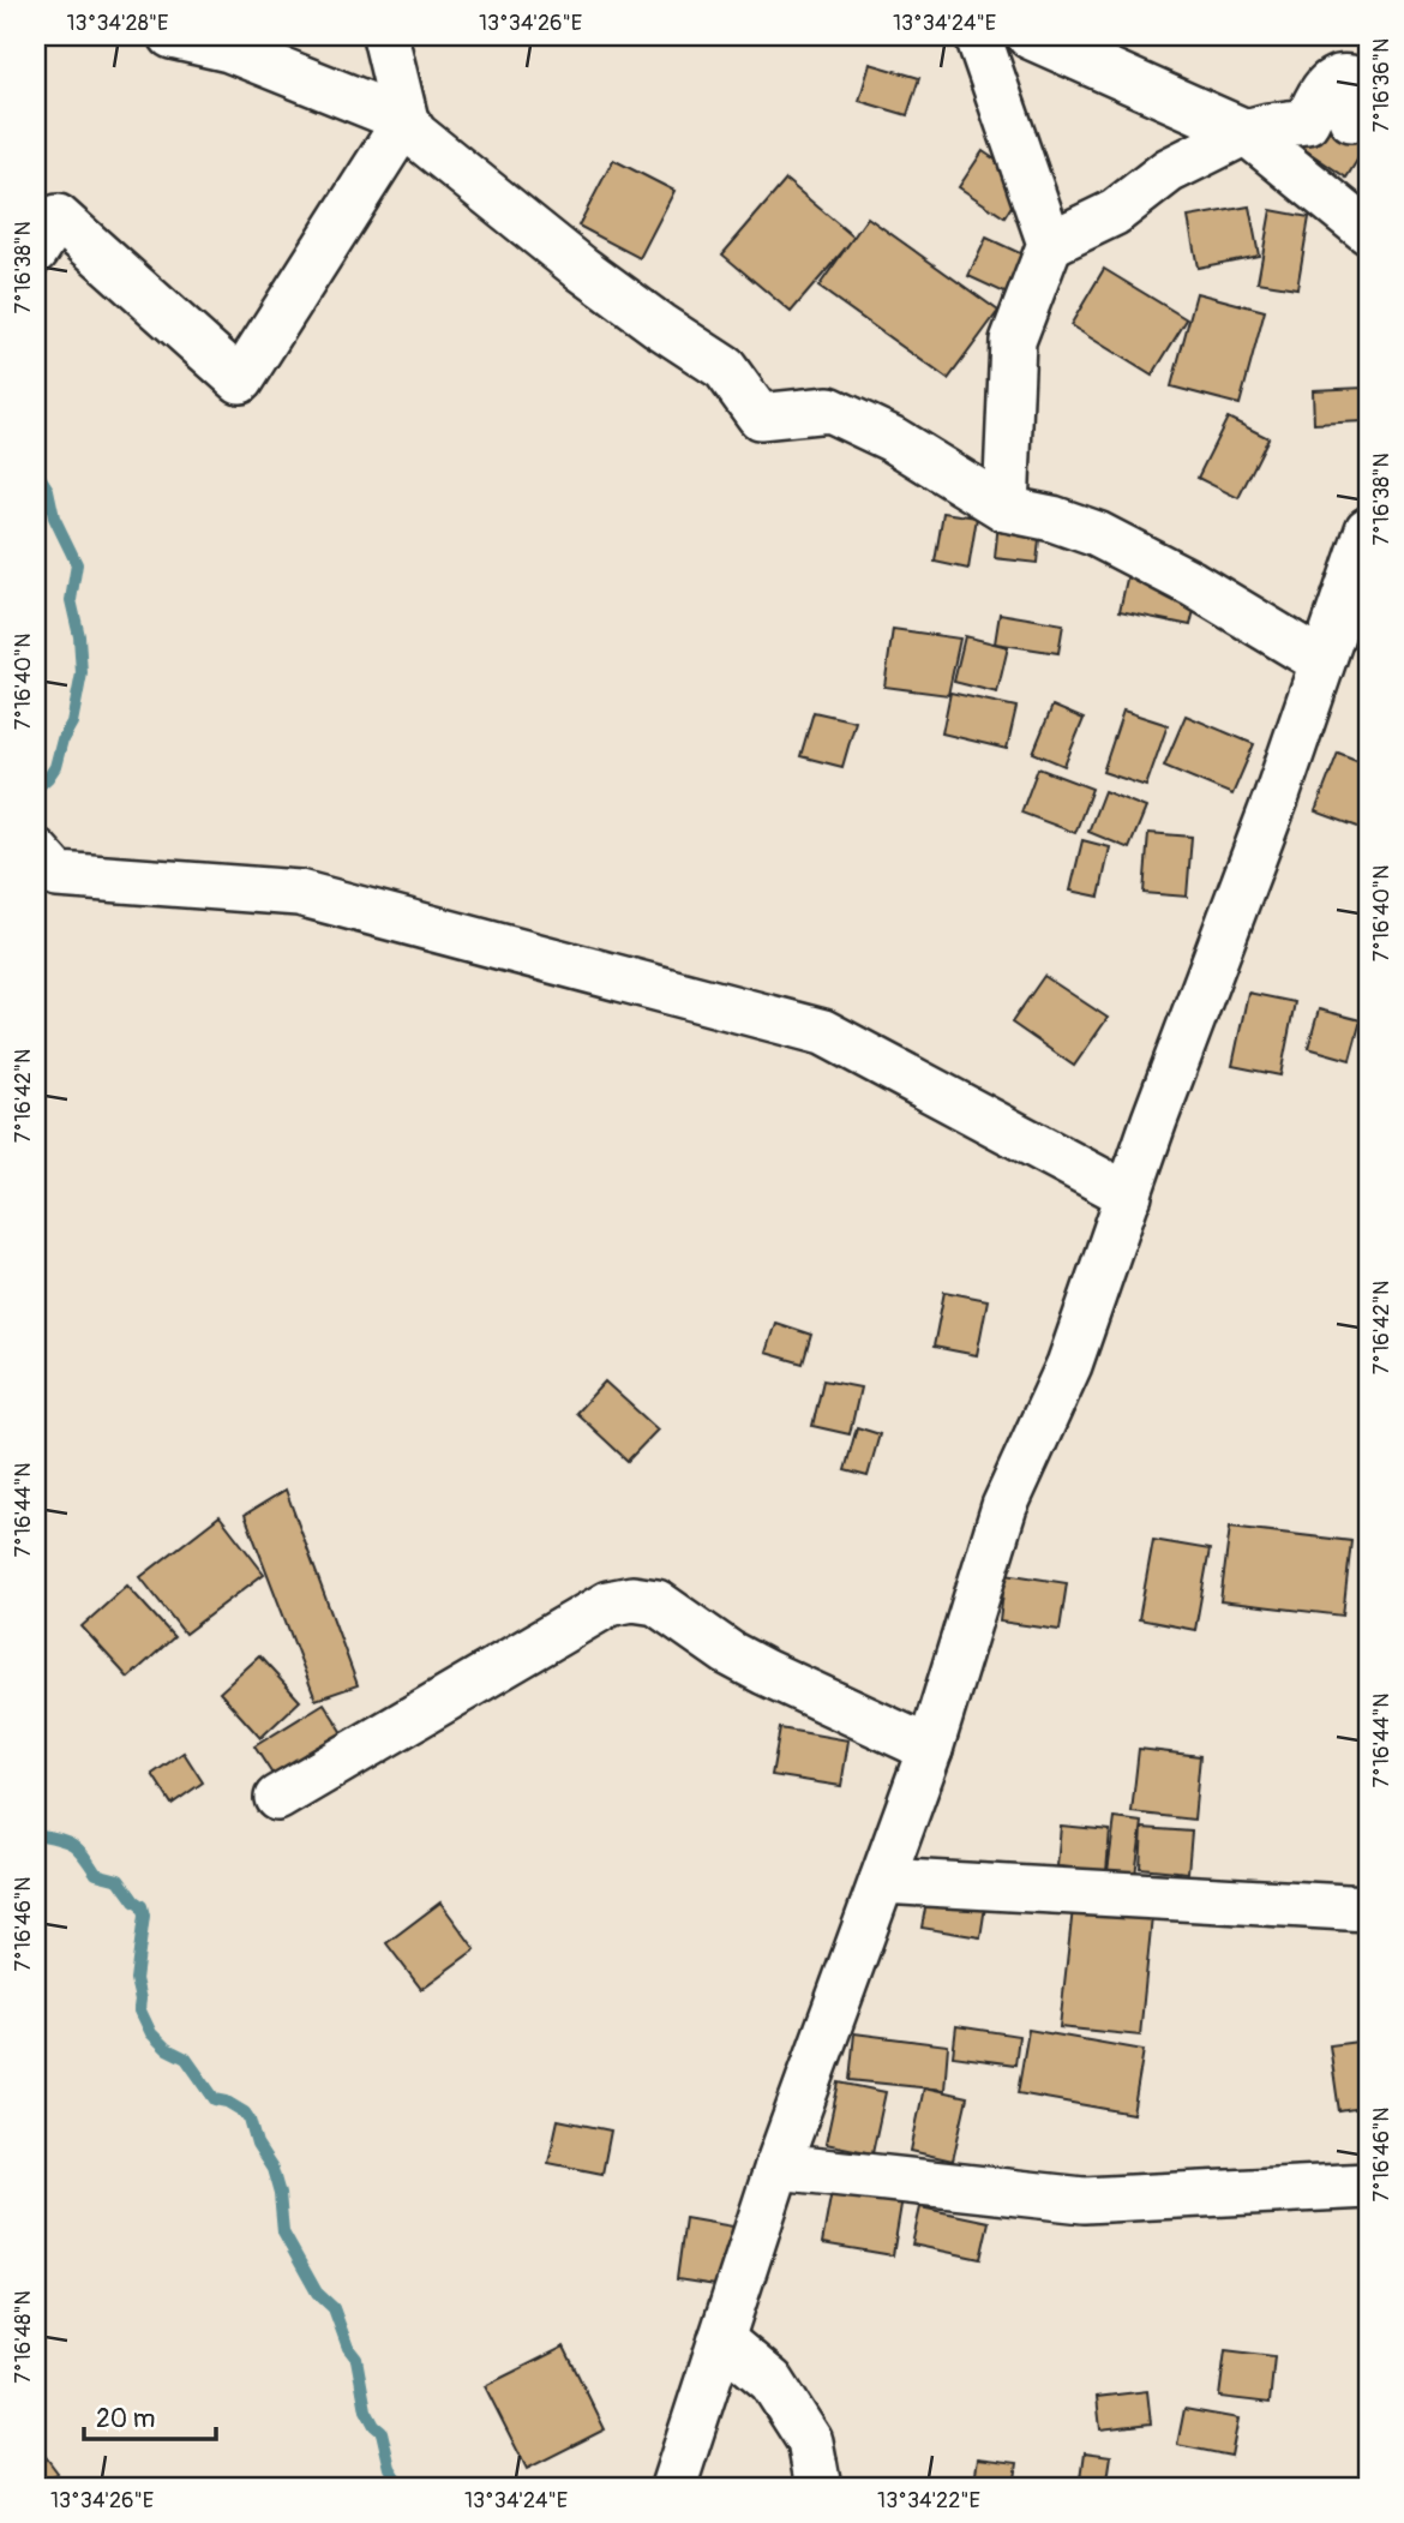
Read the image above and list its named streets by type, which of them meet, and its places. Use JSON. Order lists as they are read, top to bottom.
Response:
{
  "scale_bar": "20 m",
  "coordinates": [
    "13°34'28\"E",
    "13°34'26\"E",
    "13°34'24\"E",
    "7°16'36\"N",
    "7°16'38\"N",
    "7°16'40\"N",
    "7°16'42\"N",
    "7°16'44\"N",
    "7°16'46\"N",
    "7°16'48\"N",
    "13°34'22\"E"
  ]
}
